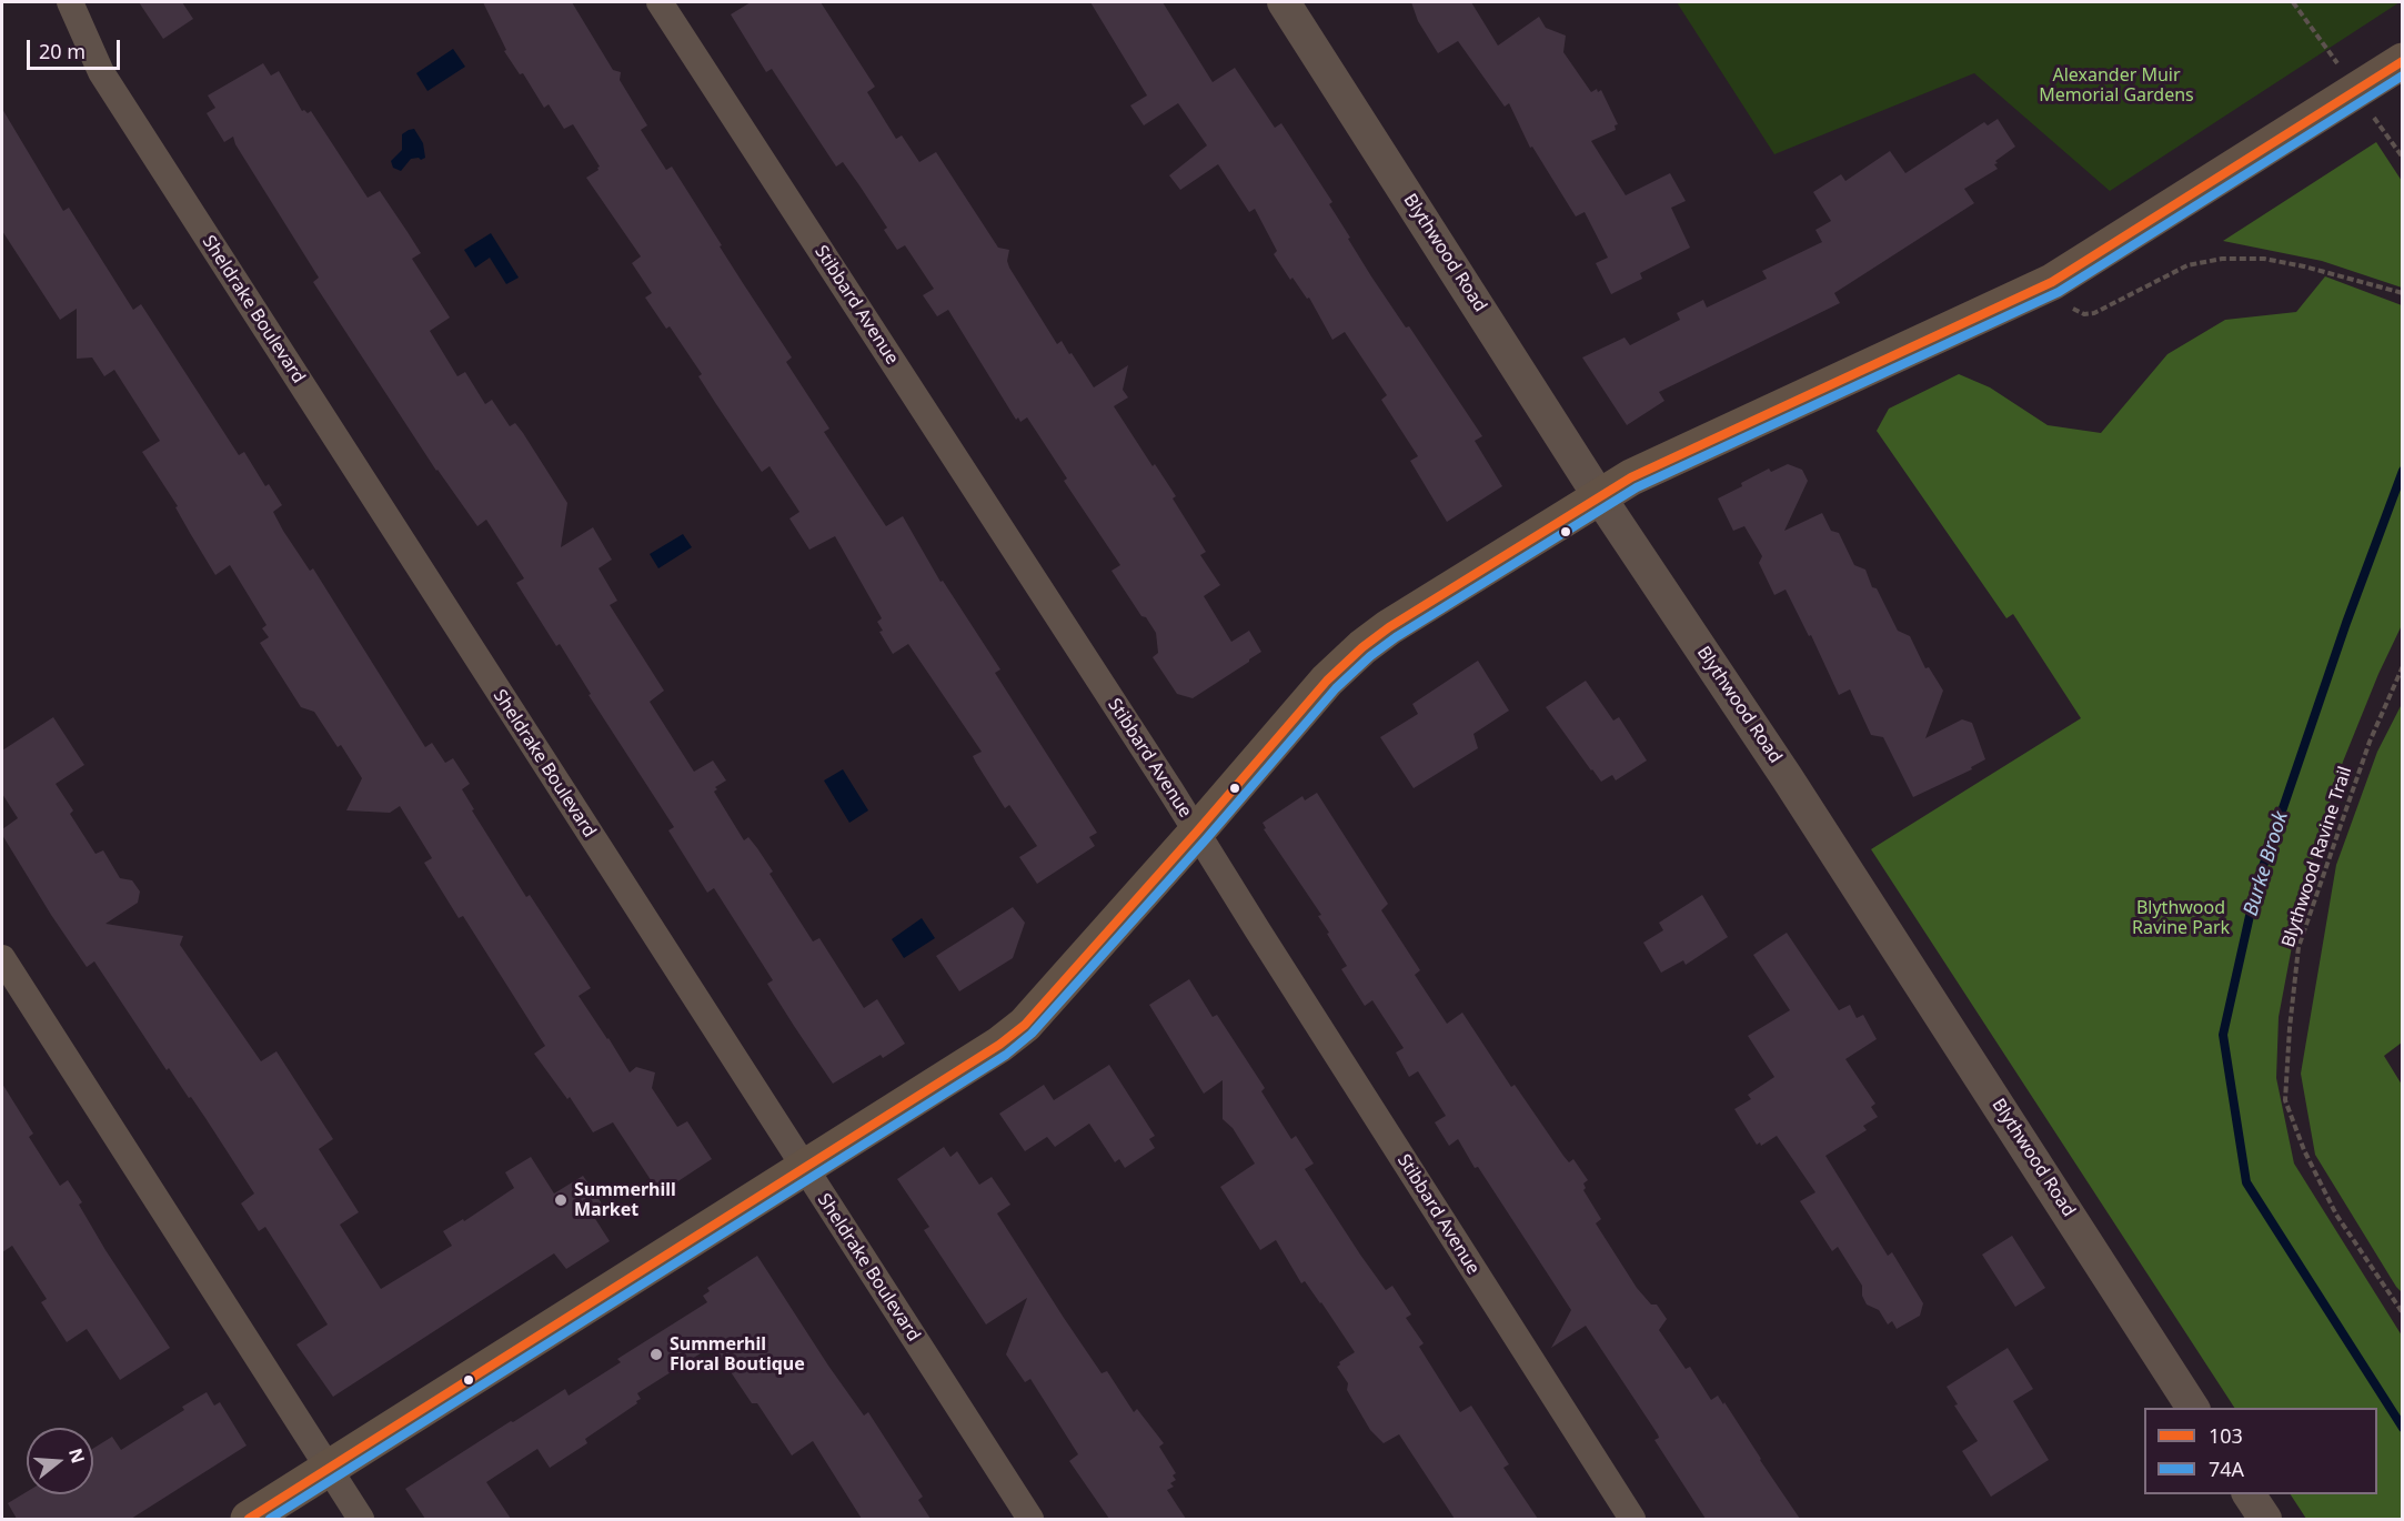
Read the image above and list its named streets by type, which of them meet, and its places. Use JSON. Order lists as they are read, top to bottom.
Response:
{
  "streets": {
    "street": ["Blythwood Road", "Stibbard Avenue", "Sheldrake Boulevard"],
    "path": ["Blythwood Ravine Trail"]
  },
  "water": ["Burke Brook"],
  "parks": ["Alexander Muir Memorial Gardens", "Blythwood Ravine Park"],
  "places": ["Summerhill Market", "Summerhil Floral Boutique"],
  "lines": ["transit line 103", "transit line 74A"],
  "legend": ["103", "74A"],
  "scale_bar": "20 m",
  "north": "right"
}
